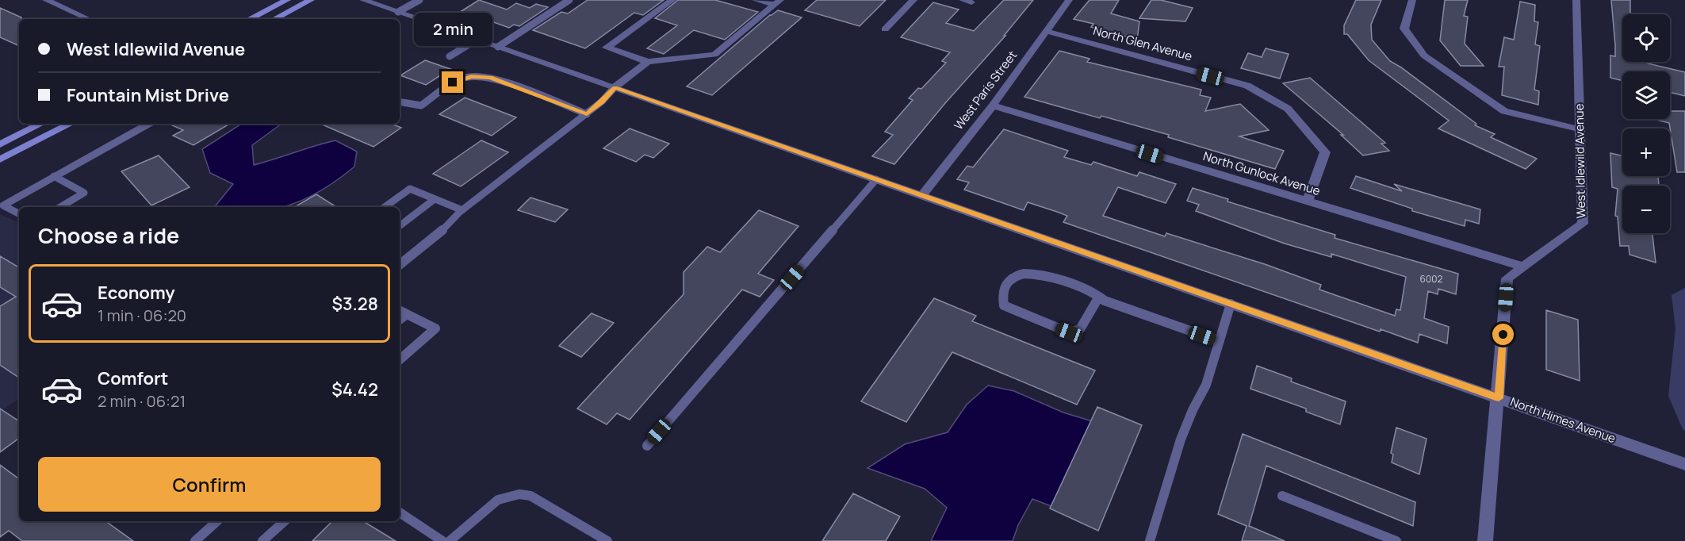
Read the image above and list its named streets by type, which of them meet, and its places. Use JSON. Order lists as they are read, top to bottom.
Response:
{
  "streets": {
    "street": [
      "North Glen Avenue",
      "West Paris Street",
      "West Idlewild Avenue",
      "North Gunlock Avenue",
      "North Himes Avenue"
    ]
  },
  "crossings": [
    ["North Glen Avenue", "West Paris Street"],
    ["North Glen Avenue", "North Gunlock Avenue"],
    ["West Paris Street", "North Gunlock Avenue"],
    ["West Paris Street", "North Himes Avenue"],
    ["West Idlewild Avenue", "North Gunlock Avenue"],
    ["West Idlewild Avenue", "North Himes Avenue"]
  ],
  "house_numbers": ["6002"],
  "page": {
    "bubble": "2 min",
    "map_buttons": ["+", "−"],
    "banner": ["West Idlewild Avenue", "Fountain Mist Drive"],
    "heading": "Choose a ride",
    "list": [
      {
        "name": "Economy",
        "note": "1 min · 06:20",
        "value": "$3.28"
      },
      {
        "name": "Comfort",
        "note": "2 min · 06:21",
        "value": "$4.42"
      }
    ],
    "buttons": "Confirm"
  }
}
